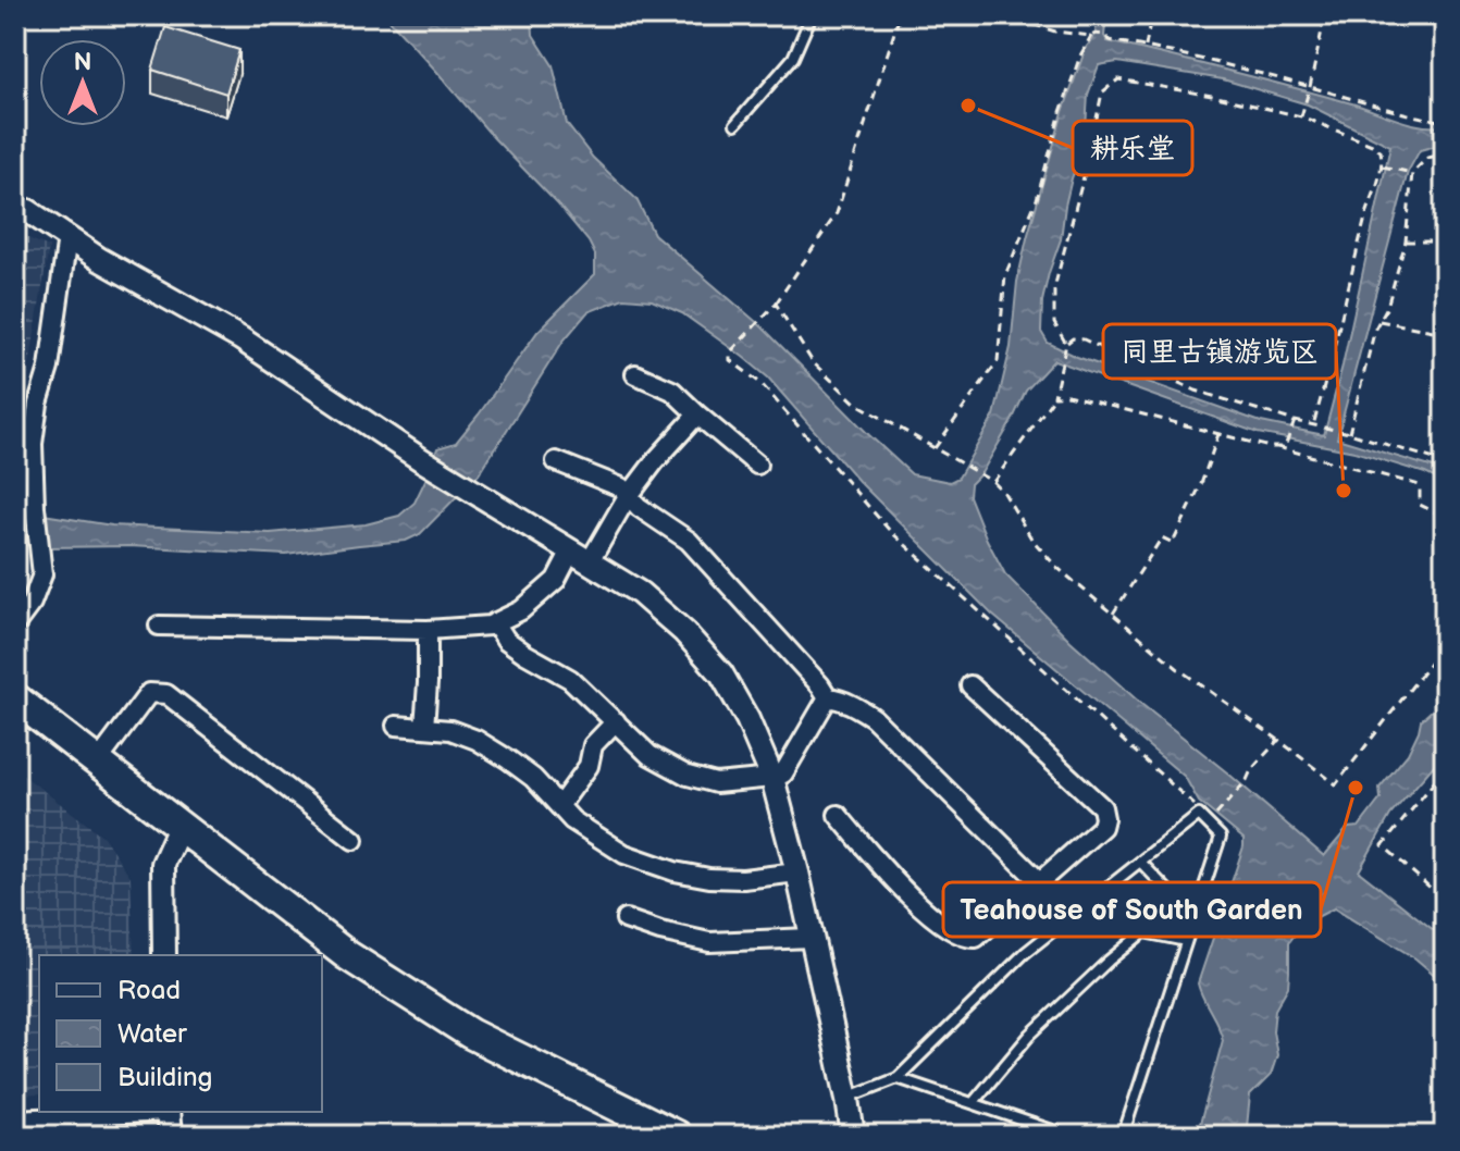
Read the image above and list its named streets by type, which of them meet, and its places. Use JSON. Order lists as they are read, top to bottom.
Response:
{
  "places": ["耕乐堂", "同里古镇游览区", "Teahouse of South Garden"],
  "legend": ["Road", "Water", "Building"],
  "north": "top"
}
